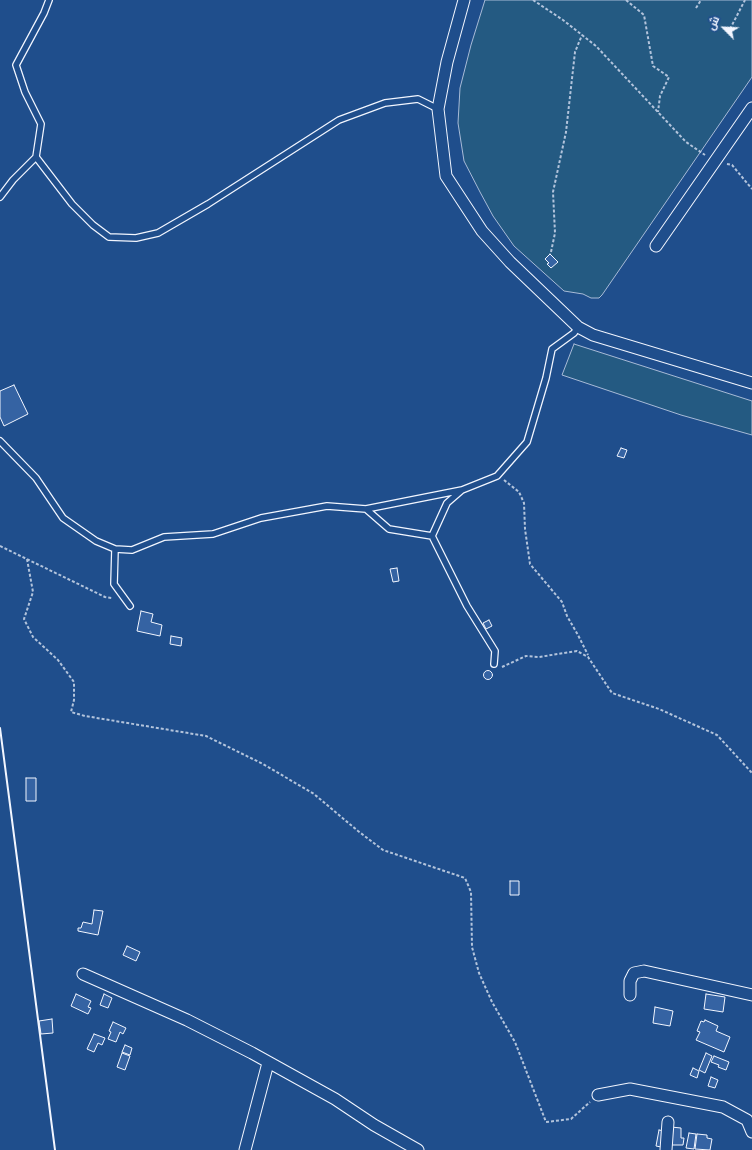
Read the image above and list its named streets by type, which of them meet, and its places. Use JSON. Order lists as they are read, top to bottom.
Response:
{
  "north": "top left"
}
